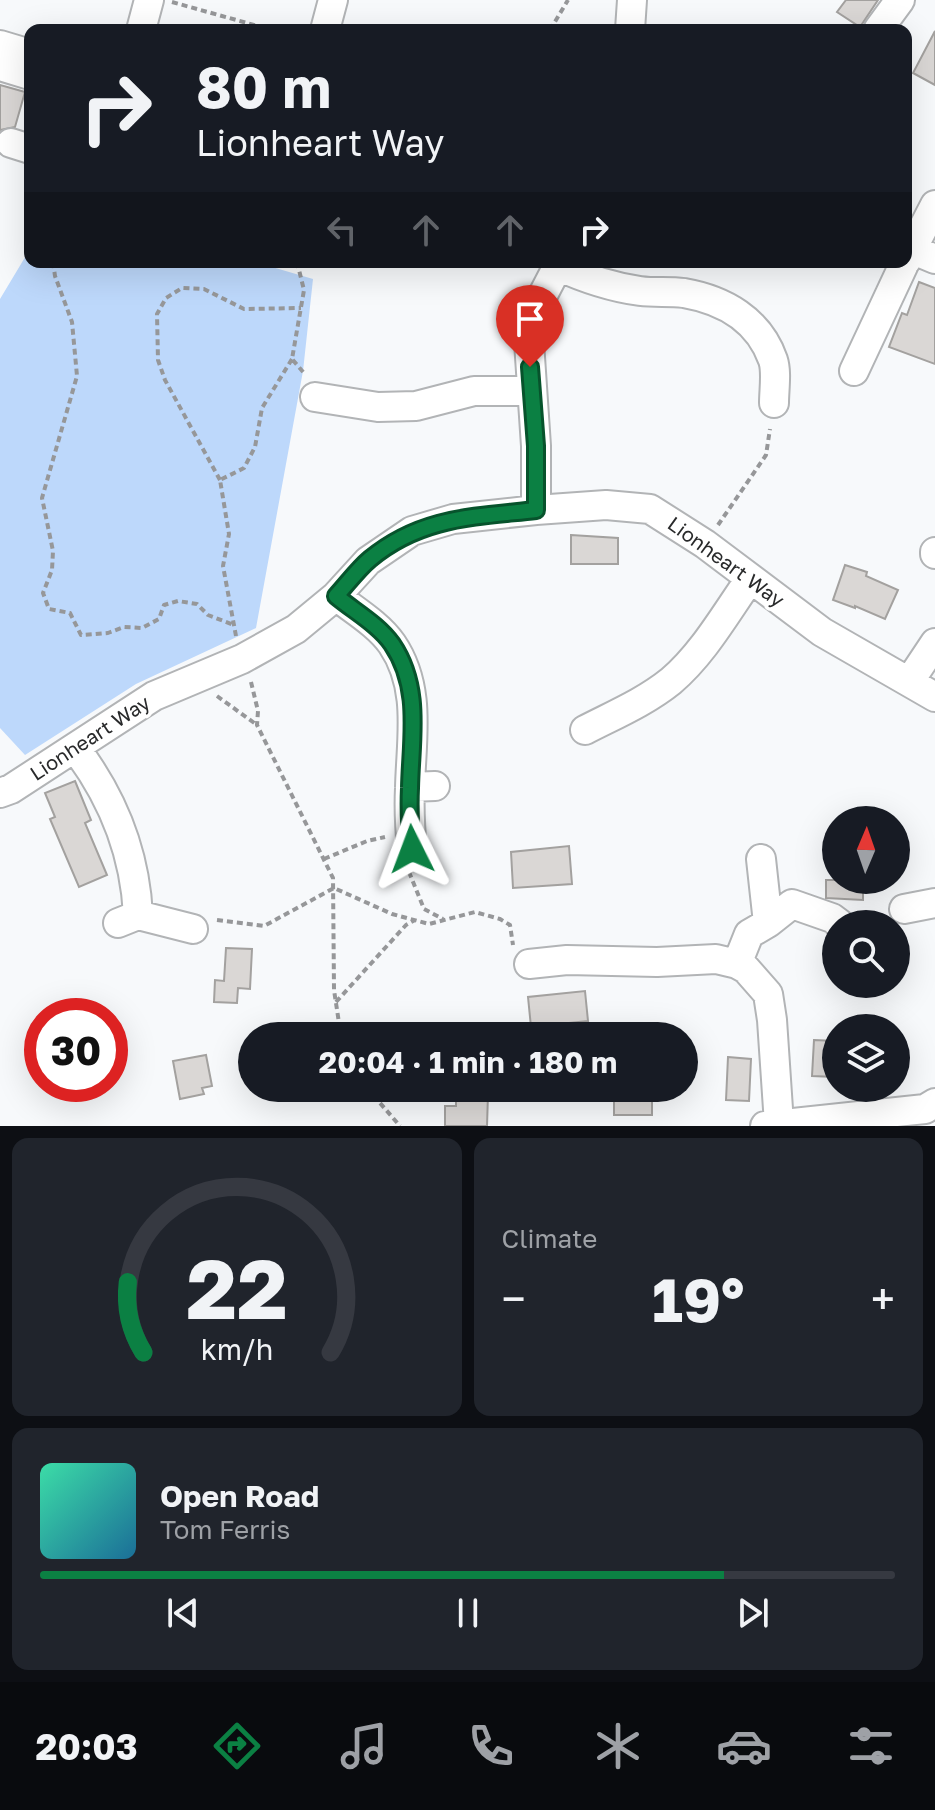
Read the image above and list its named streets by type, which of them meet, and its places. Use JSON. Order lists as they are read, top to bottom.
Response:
{
  "streets": {
    "street": ["Lionheart Way"]
  },
  "north": "top",
  "page": {
    "turn": ["80 m", "Lionheart Way"],
    "limit": "30",
    "trip": "20:04 · 1 min · 180 m",
    "tile": "Climate",
    "heat": ["−", "19°", "+"],
    "song": ["Open Road", "Tom Ferris"],
    "tabs": "20:03",
    "gauge": ["22", "km/h"]
  }
}
